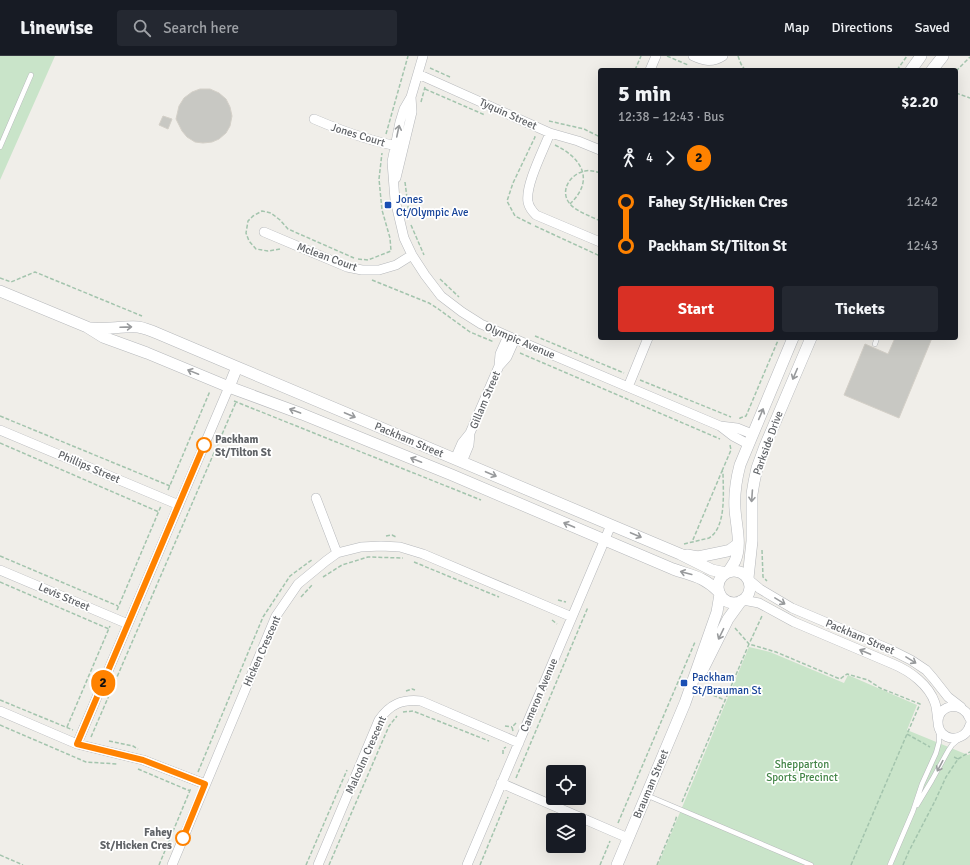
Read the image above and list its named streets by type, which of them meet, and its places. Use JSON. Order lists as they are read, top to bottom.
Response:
{
  "streets": {
    "street": [
      "Tyquin Street",
      "Jones Court",
      "Mclean Court",
      "Olympic Avenue",
      "Gillam Street",
      "Packham Street",
      "Parkside Drive",
      "Phillips Street",
      "Levis Street",
      "Hicken Crescent",
      "Cameron Avenue",
      "Malcolm Crescent",
      "Brauman Street"
    ]
  },
  "crossings": [
    ["Tyquin Street", "Olympic Avenue"],
    ["Jones Court", "Olympic Avenue"],
    ["Mclean Court", "Olympic Avenue"],
    ["Olympic Avenue", "Gillam Street"],
    ["Olympic Avenue", "Parkside Drive"],
    ["Gillam Street", "Packham Street"],
    ["Packham Street", "Parkside Drive"],
    ["Packham Street", "Cameron Avenue"],
    ["Packham Street", "Brauman Street"],
    ["Parkside Drive", "Brauman Street"],
    ["Hicken Crescent", "Cameron Avenue"],
    ["Cameron Avenue", "Malcolm Crescent"]
  ],
  "parks": ["Shepparton Sports Precinct"],
  "places": {
    "transit": ["Jones Ct/Olympic Ave", "Packham St/Brauman St"],
    "other": ["Packham St/Tilton St", "Fahey St/Hicken Cres"]
  },
  "lines": ["bus line 2"],
  "page": {
    "header": "Linewise",
    "search": "Search here",
    "nav": ["Map", "Directions", "Saved"],
    "on_map": "2",
    "heading": ["5 min", "12:38 – 12:43 · Bus", "$2.20"],
    "legs": ["4", "2"],
    "list": [
      {
        "name": "Fahey St/Hicken Cres",
        "value": "12:42"
      },
      {
        "name": "Packham St/Tilton St",
        "value": "12:43"
      }
    ],
    "buttons": ["Start", "Tickets"]
  }
}
